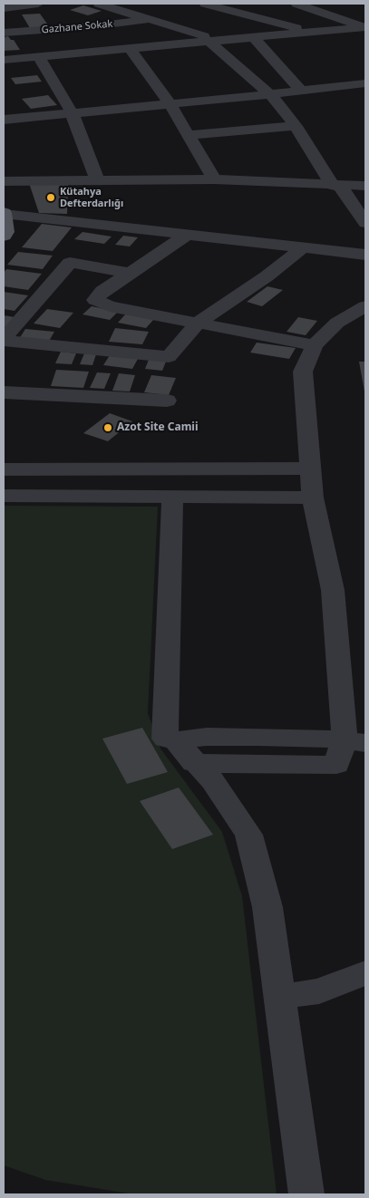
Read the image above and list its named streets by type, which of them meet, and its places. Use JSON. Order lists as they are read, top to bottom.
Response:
{
  "streets": {
    "street": ["Gazhane Sokak"]
  },
  "places": ["Kütahya Defterdarlığı", "Azot Site Camii"]
}
